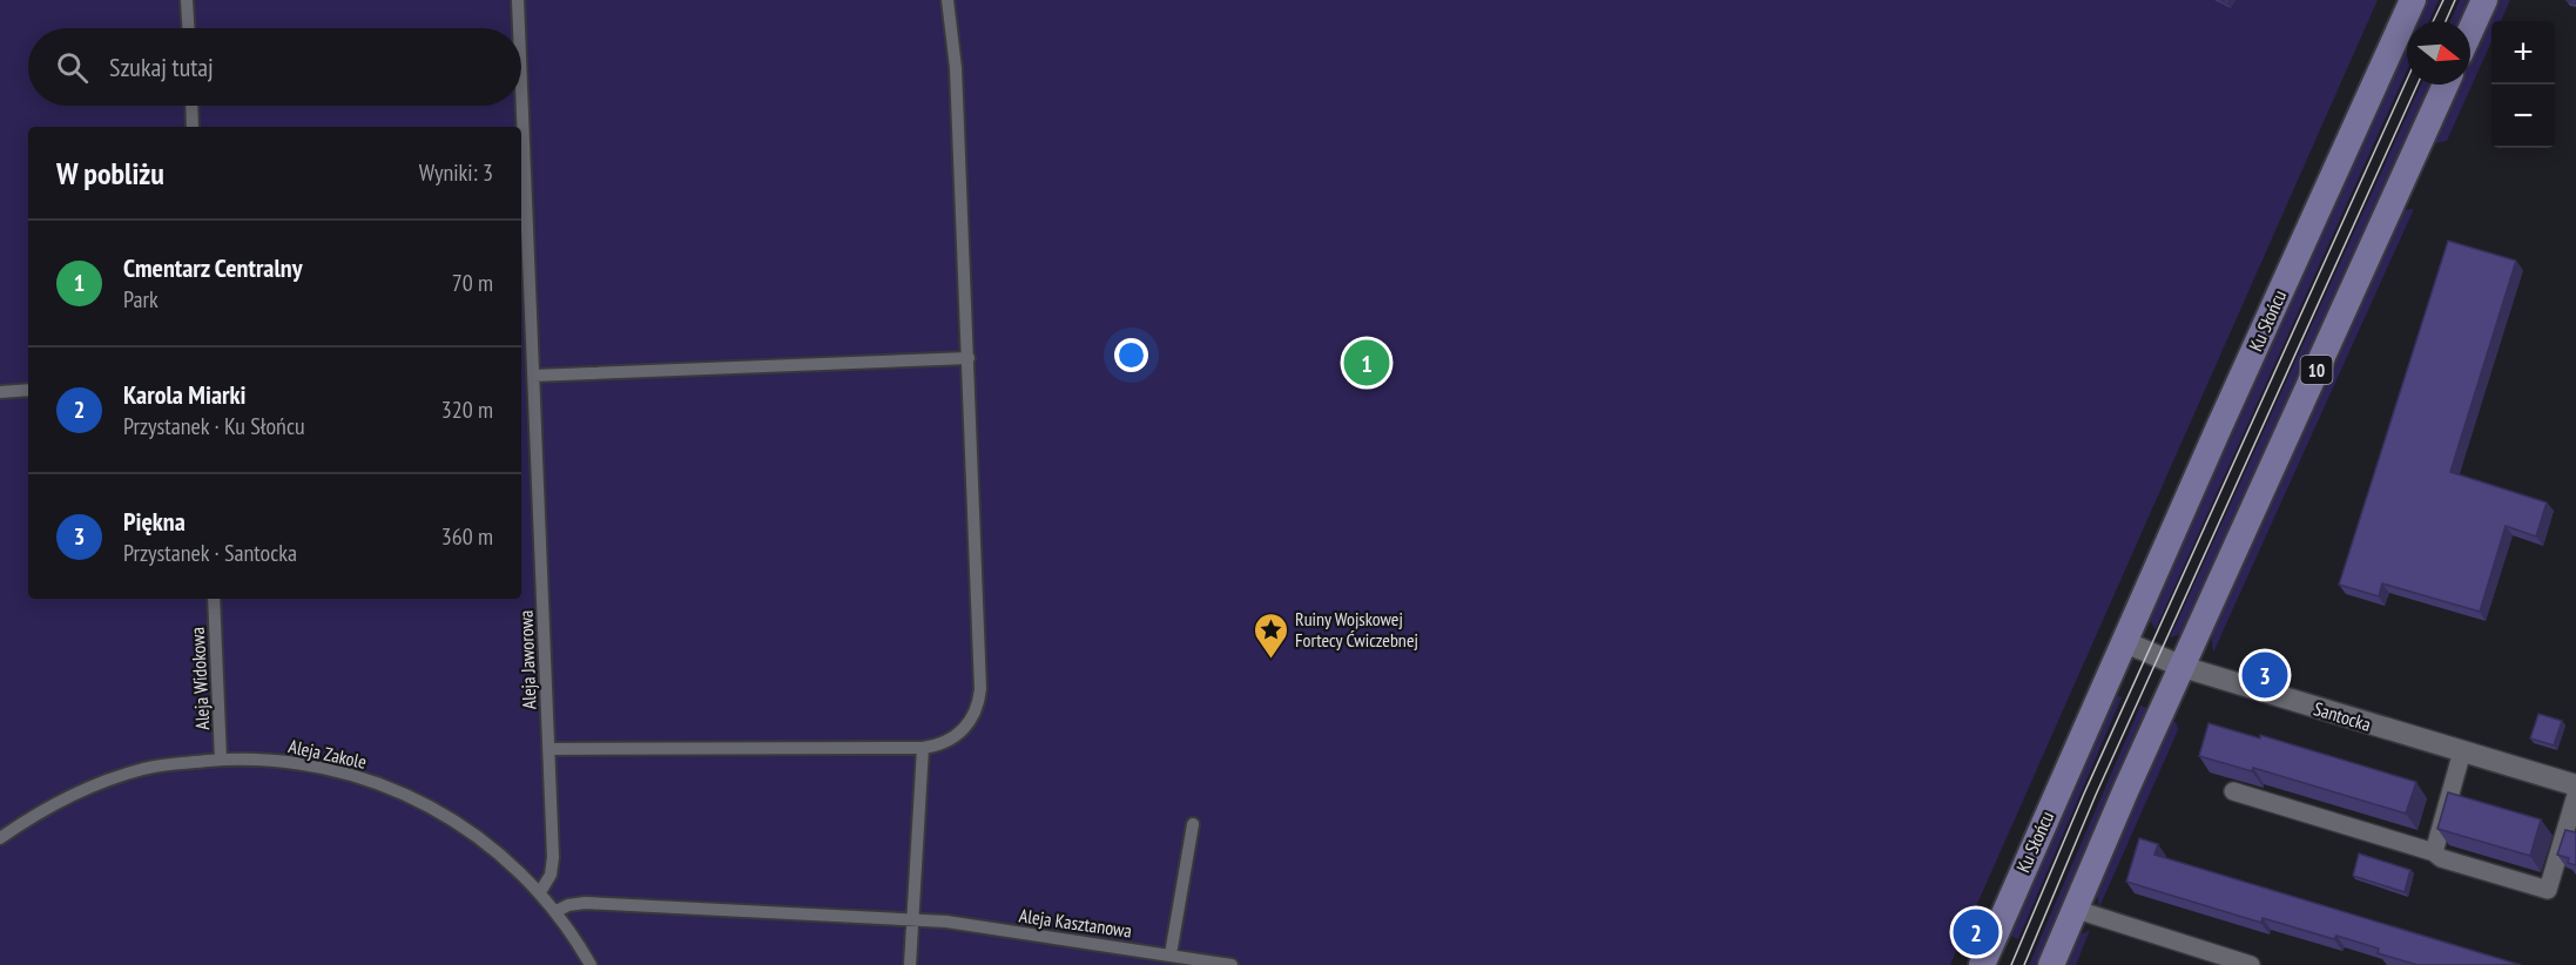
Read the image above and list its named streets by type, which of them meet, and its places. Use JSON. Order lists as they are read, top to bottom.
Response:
{
  "streets": {
    "main road": ["Ku Słońcu", "10"],
    "street": [
      "Aleja Jaworowa",
      "Aleja Widokowa",
      "Santocka",
      "Aleja Zakole",
      "Aleja Kasztanowa"
    ]
  },
  "crossings": [
    ["10", "Santocka"],
    ["Aleja Jaworowa", "Aleja Zakole"],
    ["Aleja Widokowa", "Aleja Zakole"],
    ["Aleja Zakole", "Aleja Kasztanowa"]
  ],
  "places": {
    "place": ["Ruiny Wojskowej Fortecy Ćwiczebnej"]
  },
  "north": "right",
  "page": {
    "map_buttons": ["+", "−"],
    "search": "Szukaj tutaj",
    "heading": ["W pobliżu", "Wyniki: 3"],
    "list": [
      {
        "mark": "1",
        "name": "Cmentarz Centralny",
        "note": "Park",
        "value": "70 m"
      },
      {
        "mark": "2",
        "name": "Karola Miarki",
        "note": "Przystanek · Ku Słońcu",
        "value": "320 m"
      },
      {
        "mark": "3",
        "name": "Piękna",
        "note": "Przystanek · Santocka",
        "value": "360 m"
      }
    ],
    "pins": ["1", "3", "2"]
  }
}
